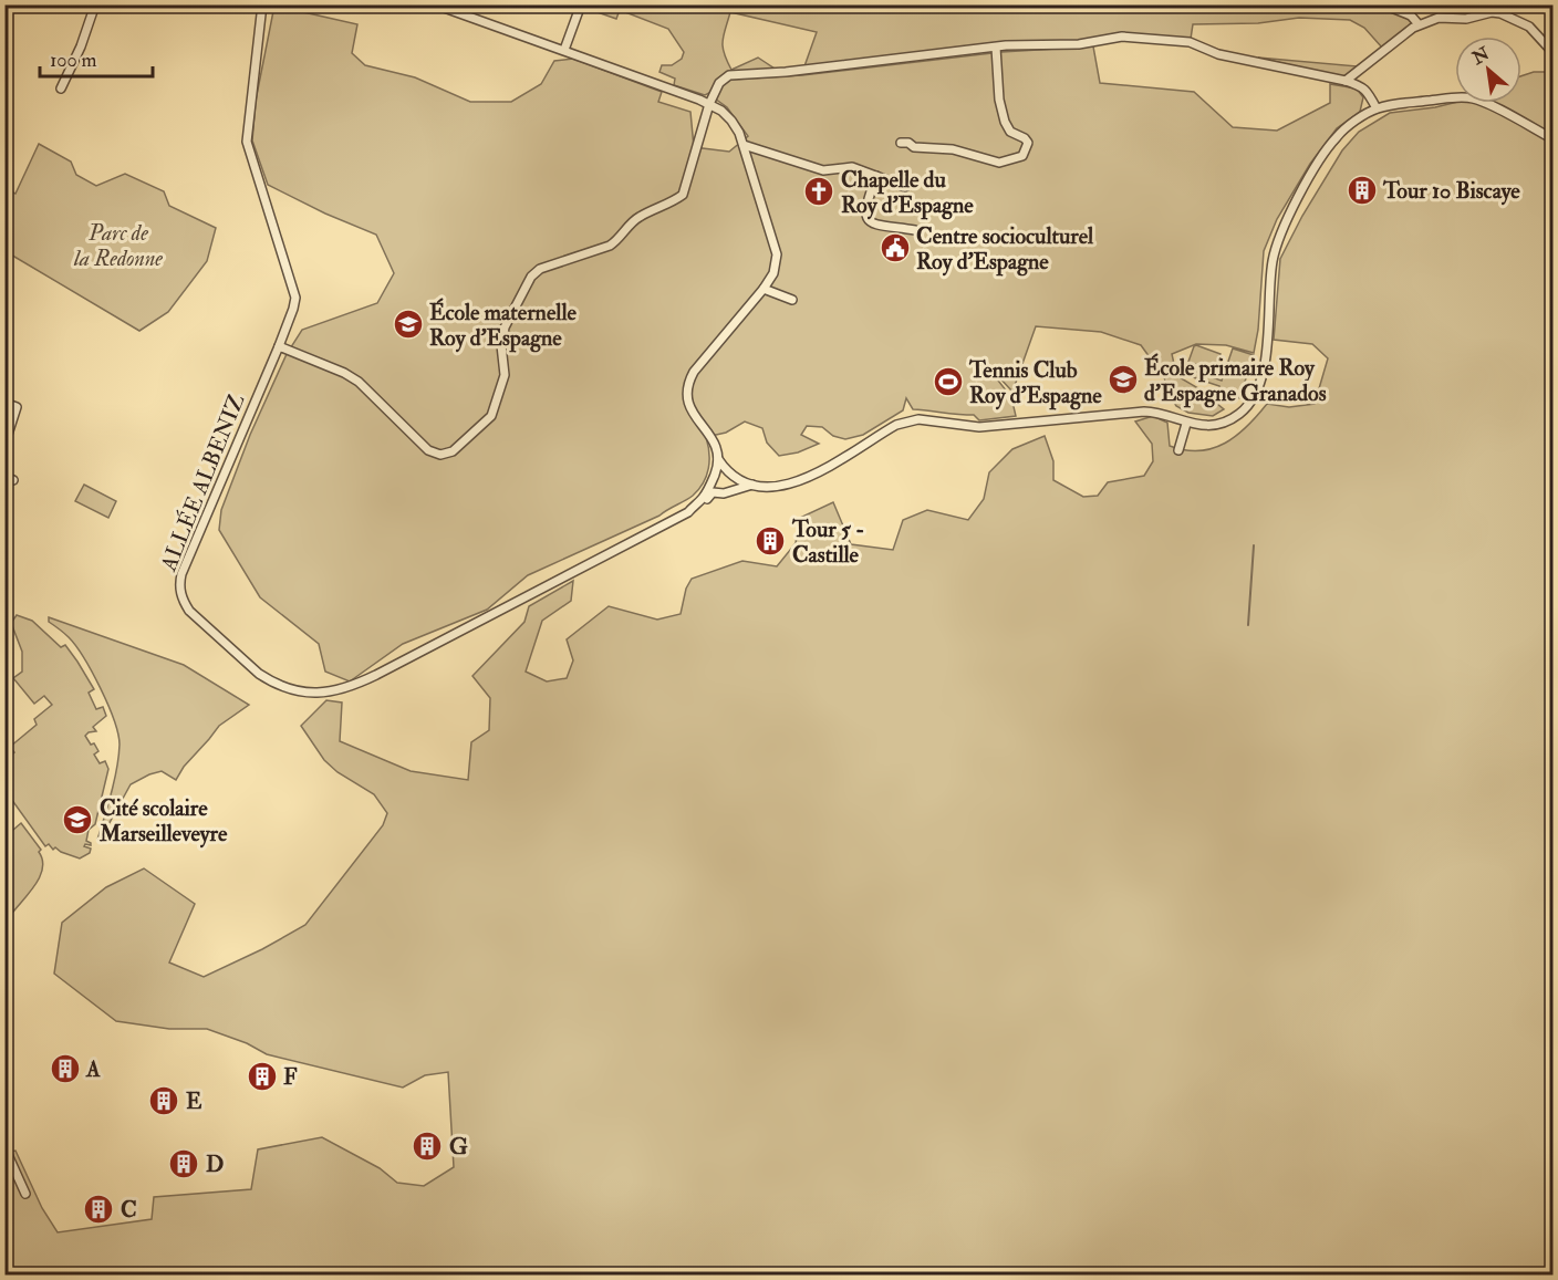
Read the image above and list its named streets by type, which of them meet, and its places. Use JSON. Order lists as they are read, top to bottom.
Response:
{
  "streets": {
    "street": ["ALLÉE ALBENIZ"]
  },
  "parks": ["Parc de la Redonne"],
  "places": {
    "building": [
      "Tour 10 Biscaye",
      "Tour 5 - Castille",
      "A",
      "F",
      "E",
      "G",
      "D",
      "C"
    ],
    "church": ["Chapelle du Roy d’Espagne"],
    "public building": ["Centre socioculturel Roy d'Espagne"],
    "school or university": ["École maternelle Roy d'Espagne", "École primaire Roy d'Espagne Granados", "Cité scolaire Marseilleveyre"],
    "sports": ["Tennis Club Roy d'Espagne"]
  },
  "scale_bar": "100 m",
  "north": "top left"
}
